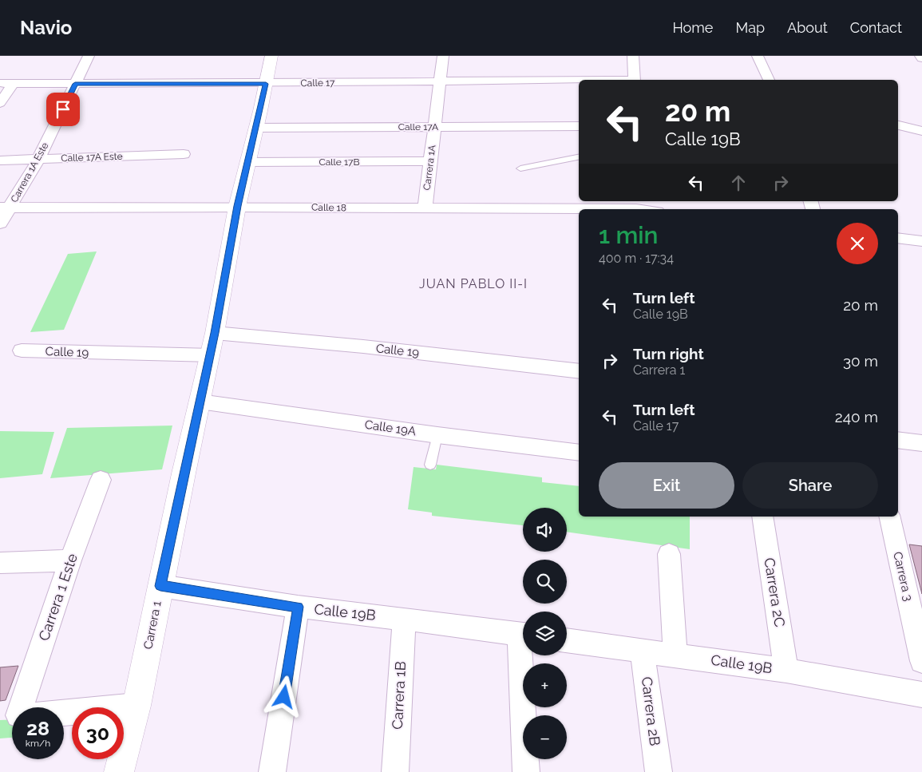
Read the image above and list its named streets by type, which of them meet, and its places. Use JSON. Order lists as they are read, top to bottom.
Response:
{
  "streets": {
    "street": [
      "Calle 17",
      "Calle 17A",
      "Calle 17A Este",
      "Calle 17B",
      "Carrera 1A",
      "Carrera 1A Este",
      "Calle 18",
      "Calle 19",
      "Calle 19A",
      "Carrera 3",
      "Carrera 2C",
      "Carrera 1 Este",
      "Calle 19B",
      "Carrera 1",
      "Carrera 1B",
      "Carrera 2B"
    ]
  },
  "crossings": [
    ["Calle 17", "Carrera 1A"],
    ["Calle 17", "Carrera 1A Este"],
    ["Calle 17", "Carrera 1"],
    ["Calle 17A", "Carrera 1A"],
    ["Calle 17A", "Carrera 1"],
    ["Calle 17A Este", "Carrera 1A Este"],
    ["Calle 17B", "Carrera 1A"],
    ["Calle 17B", "Carrera 1"],
    ["Carrera 1A", "Calle 18"],
    ["Carrera 1A Este", "Calle 18"],
    ["Calle 18", "Carrera 1"],
    ["Calle 19", "Carrera 1"],
    ["Calle 19A", "Carrera 1"],
    ["Carrera 2C", "Calle 19B"],
    ["Carrera 1 Este", "Carrera 1"],
    ["Calle 19B", "Carrera 1"],
    ["Calle 19B", "Carrera 1B"],
    ["Calle 19B", "Carrera 2B"]
  ],
  "districts": ["JUAN PABLO II-I"],
  "page": {
    "header": "Navio",
    "nav": [
      "Home",
      "Map",
      "About",
      "Contact"
    ],
    "turn": ["20 m", "Calle 19B"],
    "heading": ["1 min", "400 m · 17:34"],
    "list": [
      {
        "name": "Turn left",
        "note": "Calle 19B",
        "value": "20 m"
      },
      {
        "name": "Turn right",
        "note": "Carrera 1",
        "value": "30 m"
      },
      {
        "name": "Turn left",
        "note": "Calle 17",
        "value": "240 m"
      }
    ],
    "buttons": ["Exit", "Share"],
    "map_buttons": ["+", "−"],
    "speed": "28 km/h",
    "limit": "30"
  }
}
